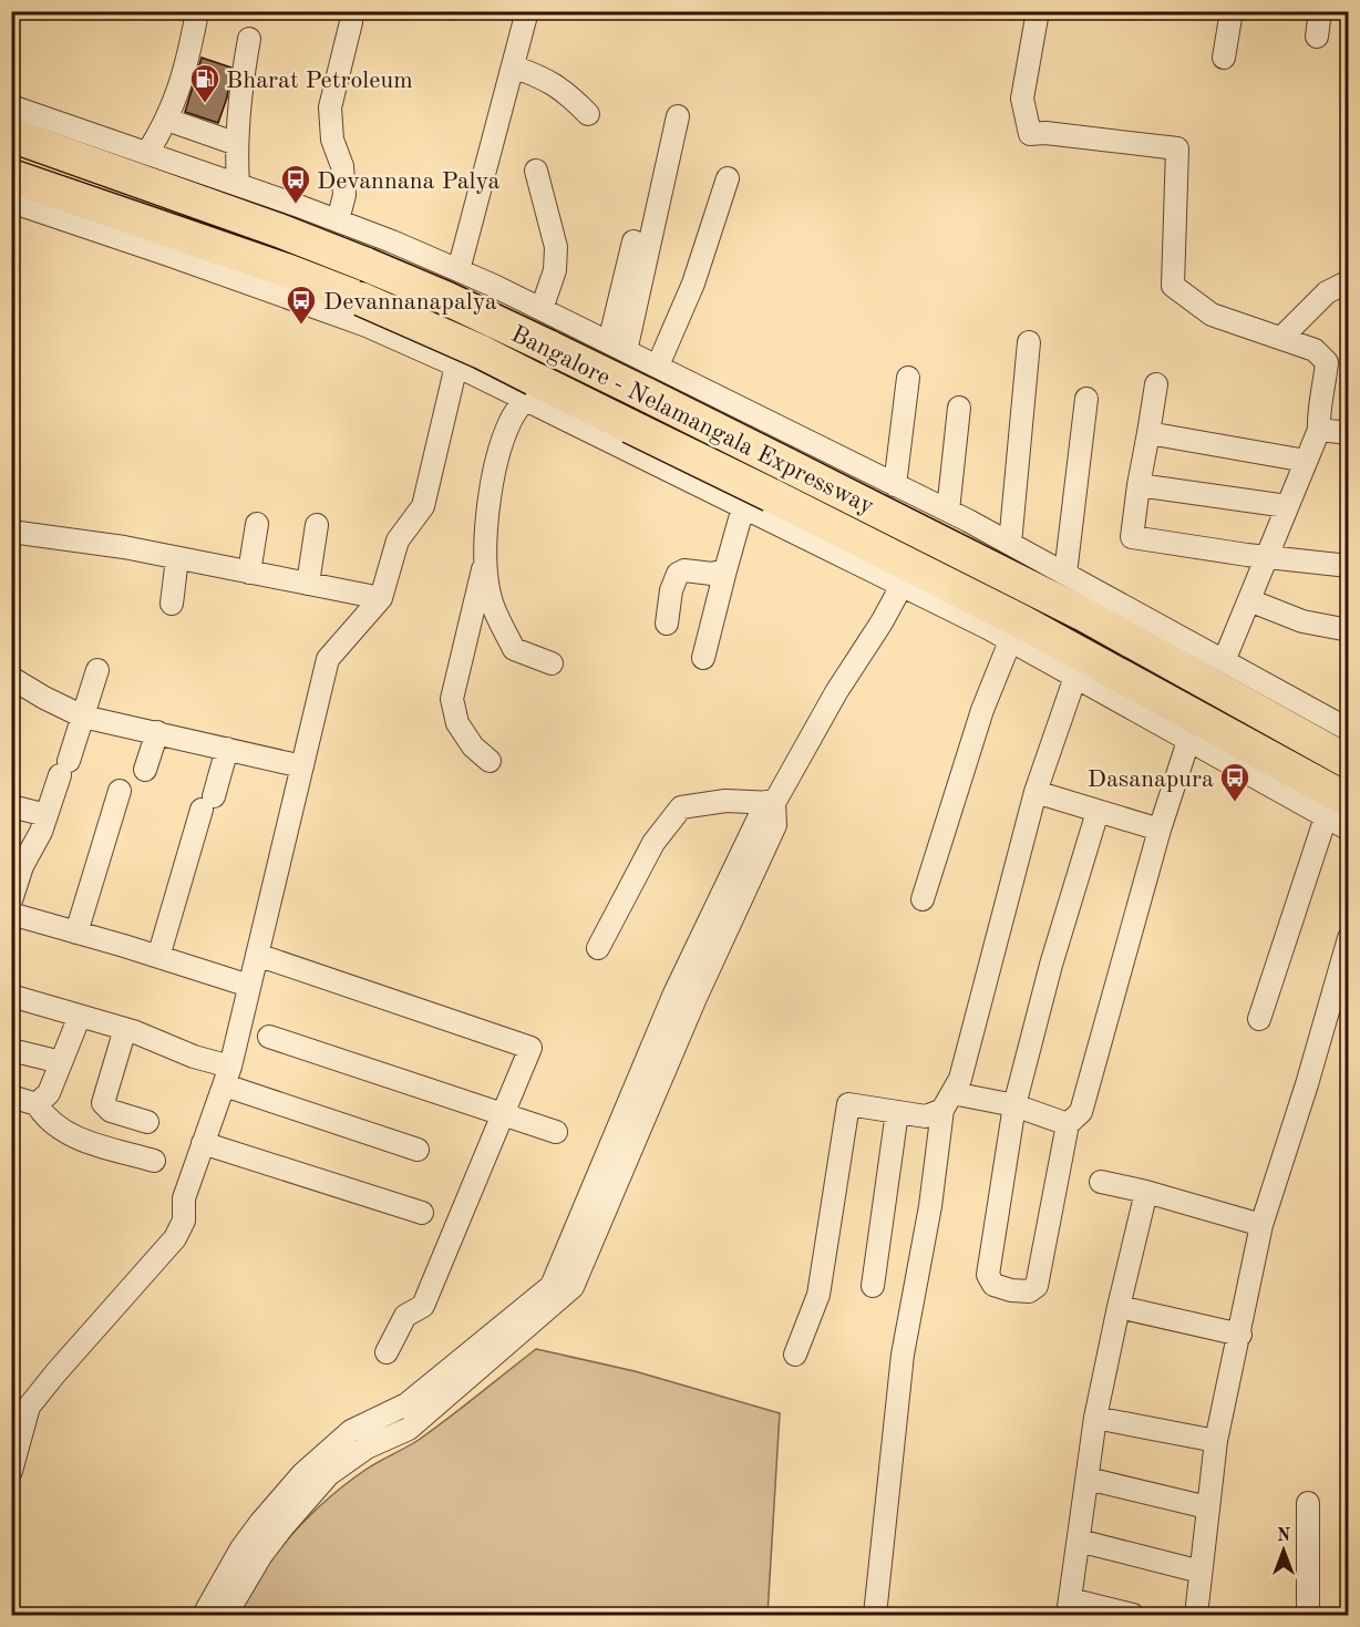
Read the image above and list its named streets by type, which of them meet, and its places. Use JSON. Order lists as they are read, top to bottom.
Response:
{
  "streets": {
    "highway": ["Bangalore - Nelamangala Expressway"]
  },
  "places": {
    "fuel station": ["Bharat Petroleum"],
    "bus stop": ["Devannana Palya", "Devannanapalya", "Dasanapura"]
  },
  "north": "top"
}
